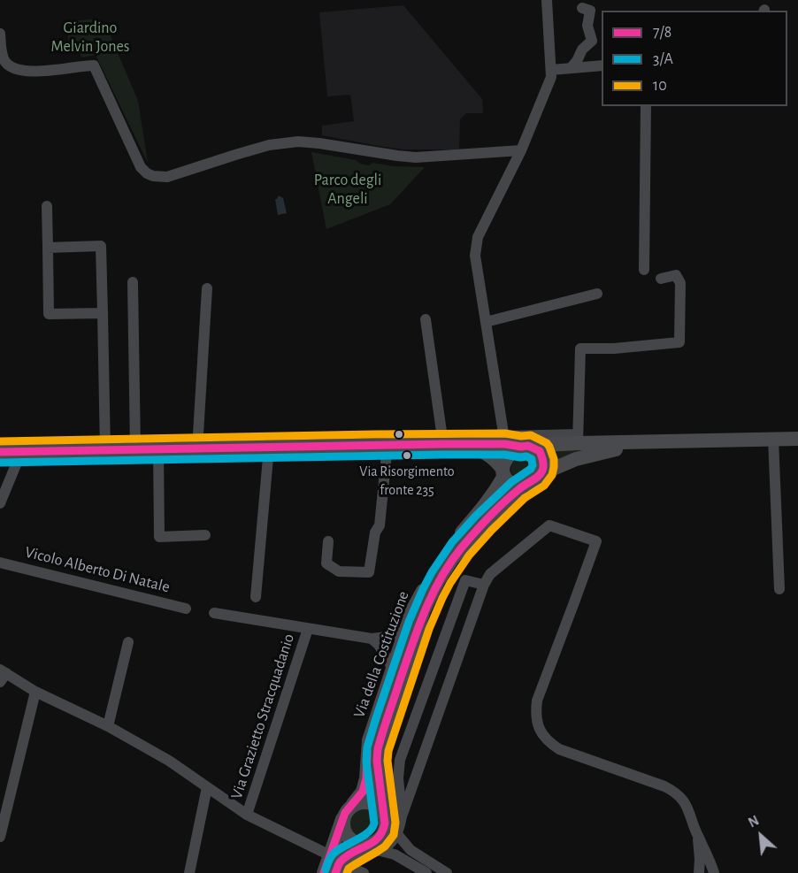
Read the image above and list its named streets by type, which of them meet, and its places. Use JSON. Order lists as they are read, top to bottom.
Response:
{
  "streets": {
    "main road": ["Via della Costituzione"],
    "street": ["Vicolo Alberto Di Natale", "Via Grazietto Stracquadanio"]
  },
  "parks": ["Giardino Melvin Jones", "Parco degli Angeli"],
  "places": ["Via Risorgimento fronte 235"],
  "lines": ["transit line 10", "transit line 7/8", "transit line 3/A"],
  "legend": ["7/8", "3/A", "10"],
  "north": "top left"
}
